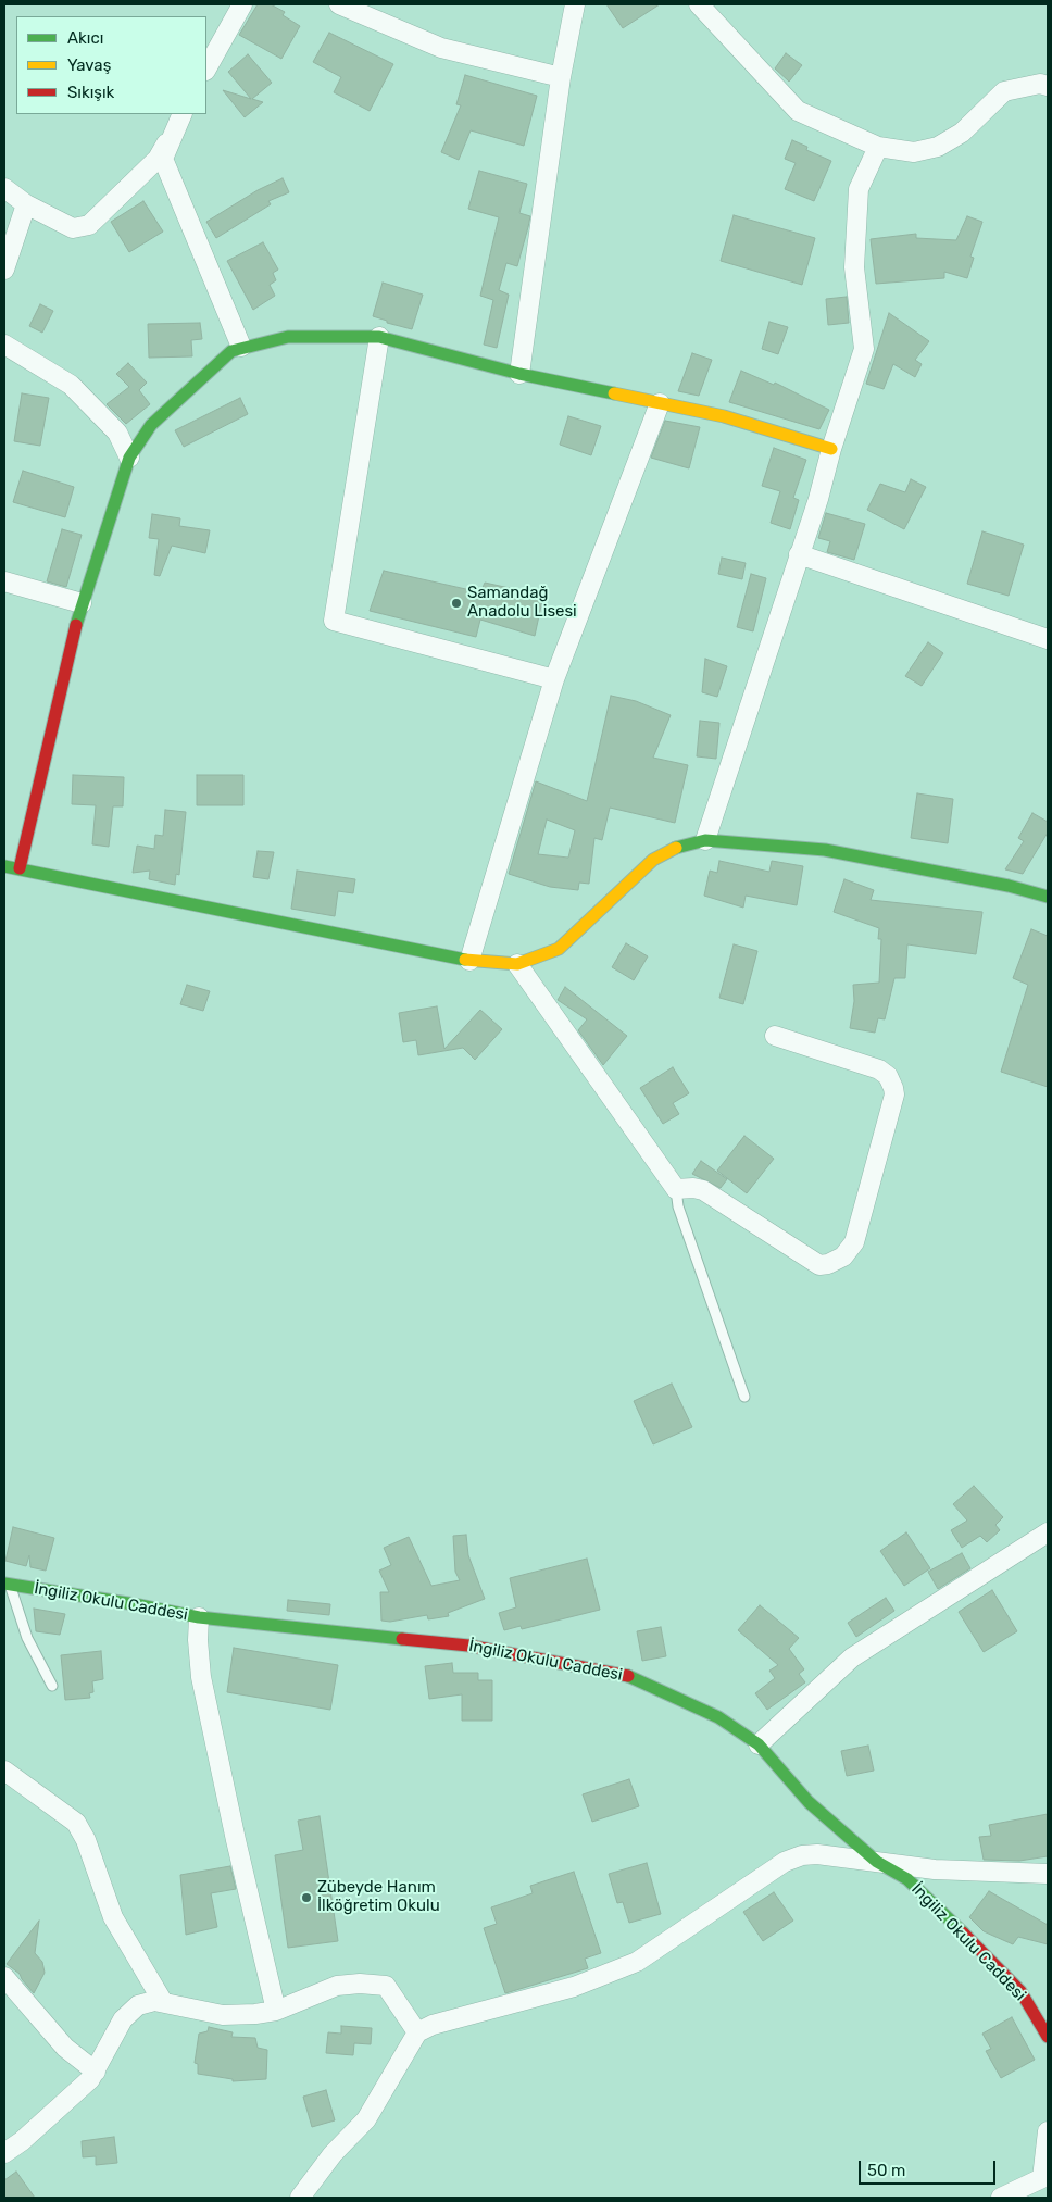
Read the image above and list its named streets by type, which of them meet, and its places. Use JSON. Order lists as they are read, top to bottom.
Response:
{
  "streets": {
    "street": ["İngiliz Okulu Caddesi"]
  },
  "places": ["Samandağ Anadolu Lisesi", "Zübeyde Hanım İlköğretim Okulu"],
  "legend": ["Akıcı", "Yavaş", "Sıkışık"],
  "scale_bar": "50 m"
}
